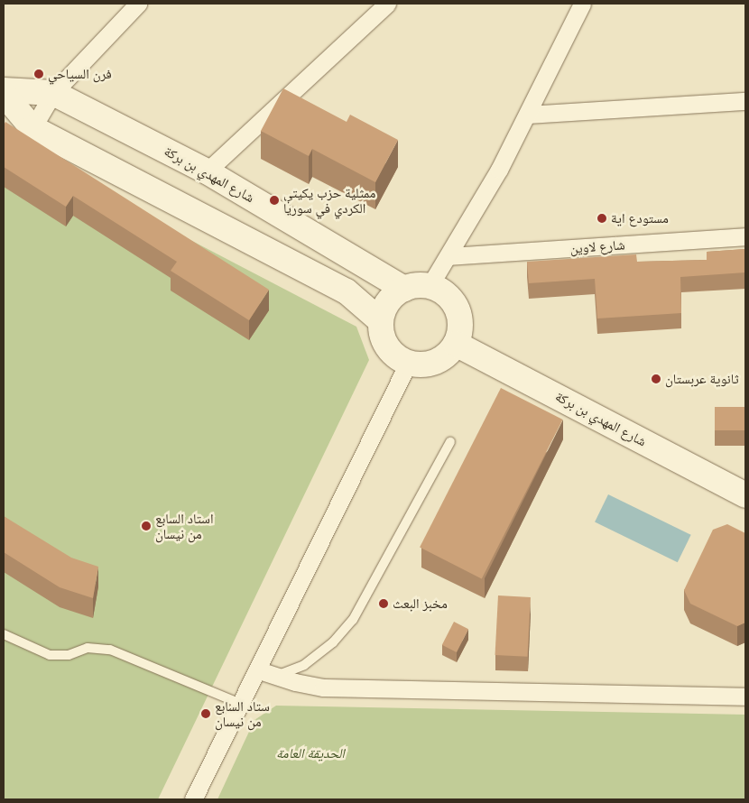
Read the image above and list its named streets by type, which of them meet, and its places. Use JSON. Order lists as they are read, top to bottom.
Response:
{
  "streets": {
    "street": ["شارع المهدي بن بركة", "شارع لاوين"]
  },
  "parks": ["الحديقة العامة"],
  "places": [
    "فرن السياحي",
    "ممثلية حزب يكيتي الكردي في سوريا",
    "مستودع اية",
    "ثانوية عربستان",
    "استاد السابع من نيسان",
    "مخبز البعث",
    "ستاد السابع من نيسان"
  ]
}
